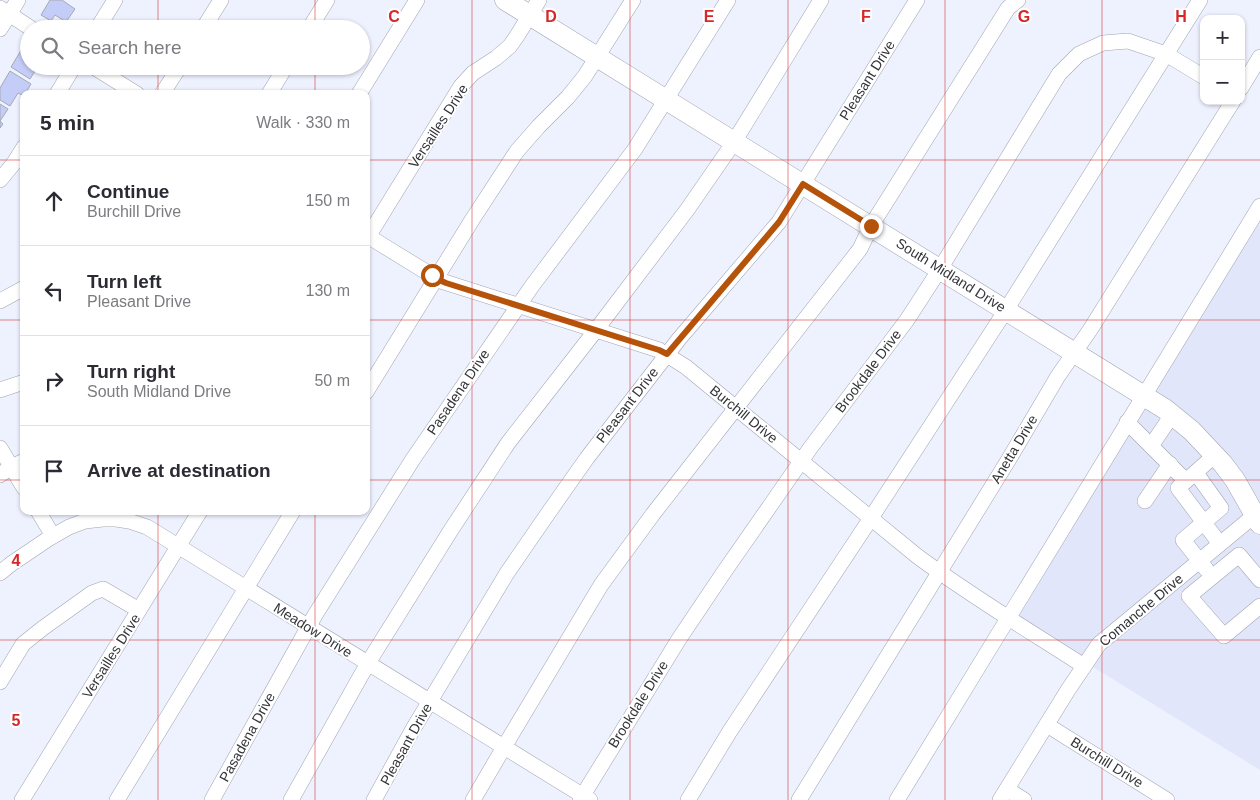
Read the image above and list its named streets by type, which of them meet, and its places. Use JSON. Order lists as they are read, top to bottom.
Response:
{
  "streets": {
    "main road": ["South Midland Drive"],
    "street": [
      "Pleasant Drive",
      "Versailles Drive",
      "Brookdale Drive",
      "Pasadena Drive",
      "Burchill Drive",
      "Anetta Drive",
      "Comanche Drive",
      "Meadow Drive"
    ]
  },
  "crossings": [
    ["Pleasant Drive", "South Midland Drive"],
    ["Pleasant Drive", "Burchill Drive"],
    ["Pleasant Drive", "Meadow Drive"],
    ["Versailles Drive", "South Midland Drive"],
    ["Versailles Drive", "Meadow Drive"],
    ["South Midland Drive", "Brookdale Drive"],
    ["South Midland Drive", "Pasadena Drive"],
    ["South Midland Drive", "Anetta Drive"],
    ["South Midland Drive", "Comanche Drive"],
    ["Brookdale Drive", "Burchill Drive"],
    ["Brookdale Drive", "Meadow Drive"],
    ["Pasadena Drive", "Burchill Drive"],
    ["Pasadena Drive", "Meadow Drive"],
    ["Burchill Drive", "Anetta Drive"],
    ["Burchill Drive", "Comanche Drive"]
  ],
  "page": {
    "map_buttons": ["+", "−"],
    "search": "Search here",
    "heading": ["5 min", "Walk · 330 m"],
    "list": [
      ["Continue", "Burchill Drive", "150 m"],
      ["Turn left", "Pleasant Drive", "130 m"],
      ["Turn right", "South Midland Drive", "50 m"],
      "Arrive at destination"
    ]
  },
  "grid": {
    "columns": [
      "C",
      "D",
      "E",
      "F",
      "G",
      "H"
    ],
    "rows": ["4", "5"]
  }
}
